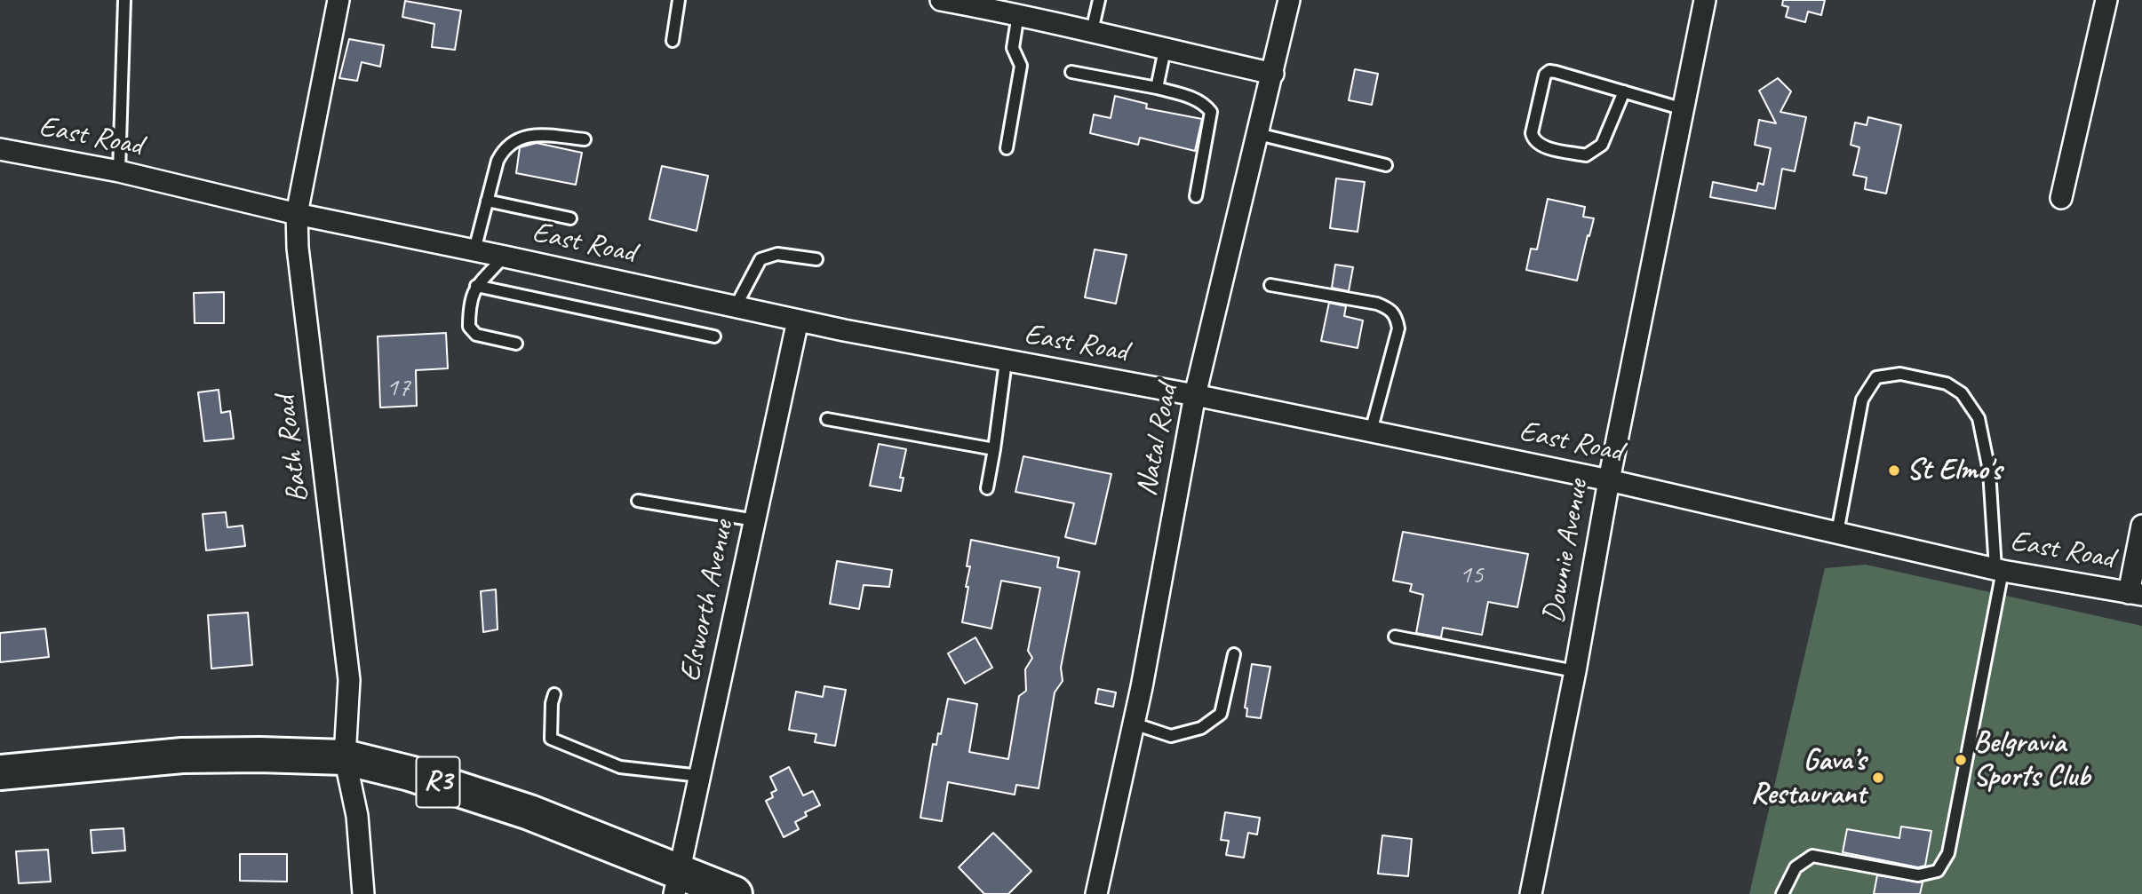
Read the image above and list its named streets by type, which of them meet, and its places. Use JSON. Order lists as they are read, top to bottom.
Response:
{
  "streets": {
    "highway": ["R3"],
    "street": [
      "East Road",
      "Natal Road",
      "Bath Road",
      "Downie Avenue",
      "Elsworth Avenue"
    ]
  },
  "crossings": [
    ["East Road", "Natal Road"],
    ["East Road", "Bath Road"],
    ["East Road", "Downie Avenue"],
    ["East Road", "Elsworth Avenue"],
    ["Bath Road", "R3"],
    ["Elsworth Avenue", "R3"]
  ],
  "places": ["St Elmo's", "Belgravia Sports Club", "Gava’s Restaurant"],
  "house_numbers": ["17", "15"]
}
